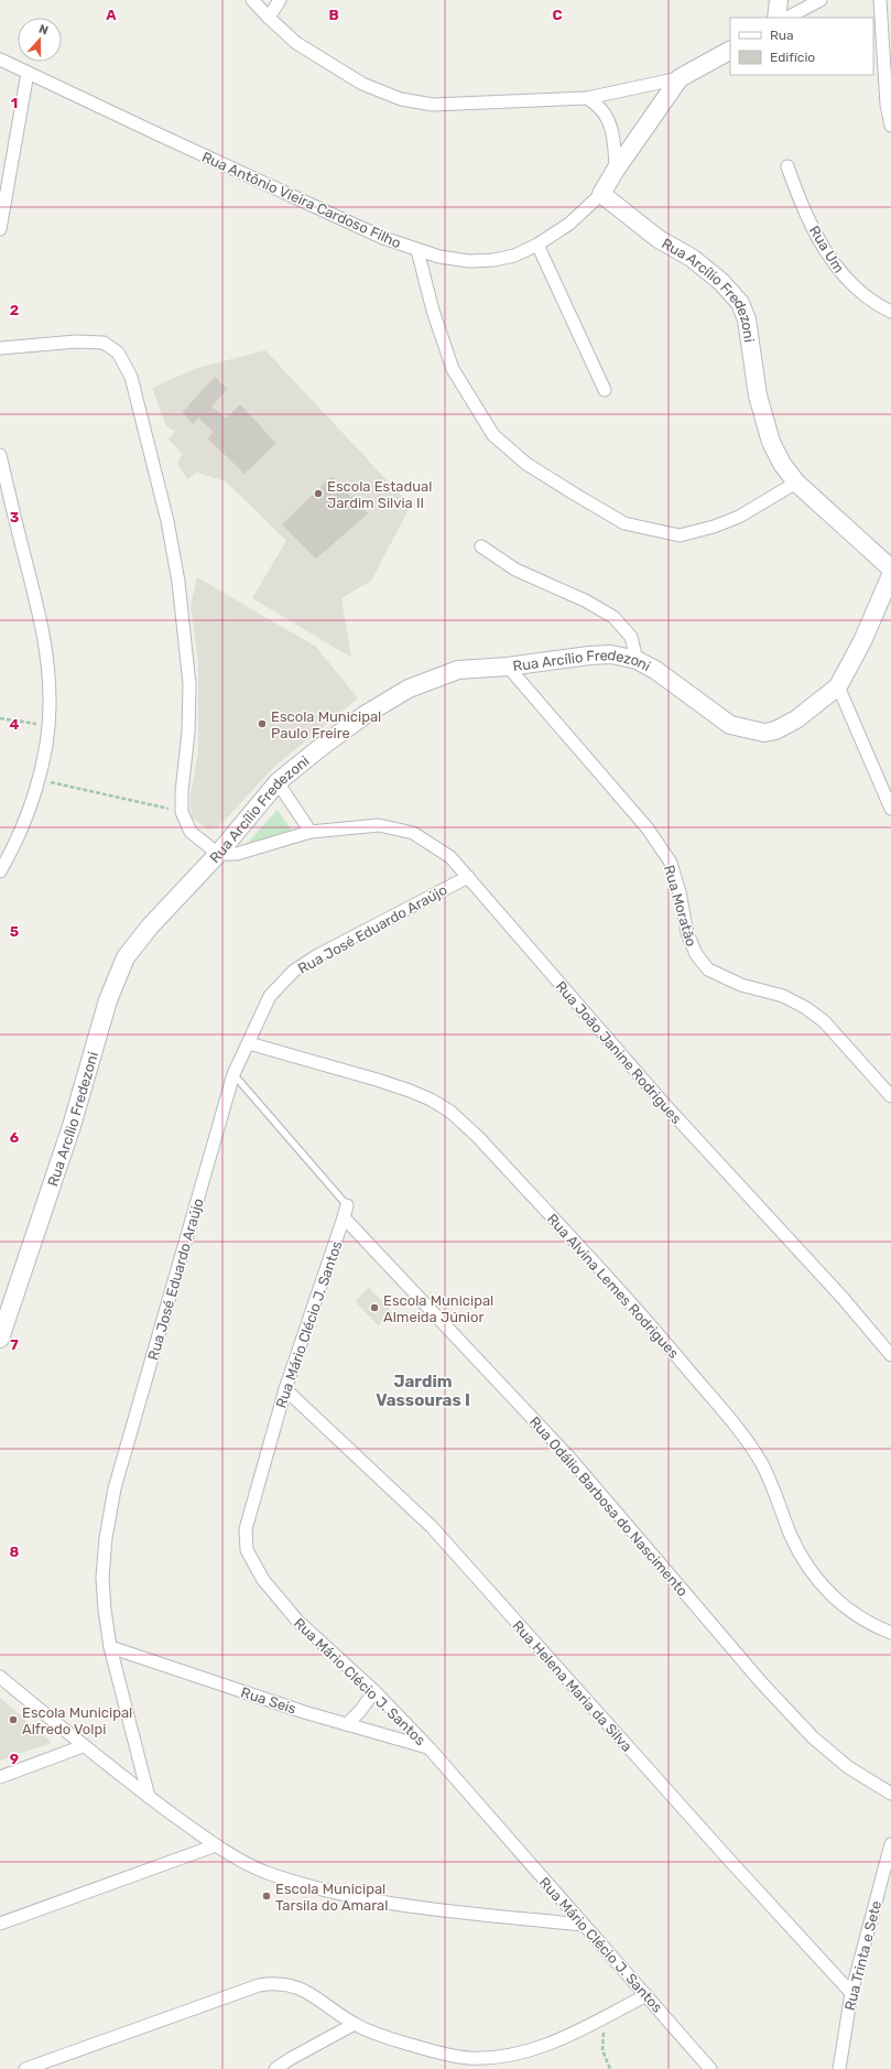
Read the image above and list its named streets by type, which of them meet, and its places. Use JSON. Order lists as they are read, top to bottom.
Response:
{
  "streets": {
    "street": [
      "Rua Antônio Vieira Cardoso Filho",
      "Rua Um",
      "Rua Arcílio Fredezoni",
      "Rua Moratão",
      "Rua José Eduardo Araújo",
      "Rua João Janine Rodrigues",
      "Rua Alvina Lemes Rodrigues",
      "Rua Mário Clécio J. Santos",
      "Rua Odálio Barbosa do Nascimento",
      "Rua Helena Maria da Silva",
      "Rua Seis",
      "Rua Trinta e Sete"
    ]
  },
  "crossings": [
    ["Rua Antônio Vieira Cardoso Filho", "Rua Arcílio Fredezoni"],
    ["Rua Arcílio Fredezoni", "Rua Moratão"],
    ["Rua Arcílio Fredezoni", "Rua João Janine Rodrigues"],
    ["Rua José Eduardo Araújo", "Rua João Janine Rodrigues"],
    ["Rua José Eduardo Araújo", "Rua Alvina Lemes Rodrigues"],
    ["Rua José Eduardo Araújo", "Rua Seis"],
    ["Rua Mário Clécio J. Santos", "Rua Odálio Barbosa do Nascimento"],
    ["Rua Mário Clécio J. Santos", "Rua Helena Maria da Silva"],
    ["Rua Mário Clécio J. Santos", "Rua Seis"],
    ["Rua Helena Maria da Silva", "Rua Trinta e Sete"]
  ],
  "districts": ["Jardim Vassouras I"],
  "places": [
    "Escola Estadual Jardim Silvia II",
    "Escola Municipal Paulo Freire",
    "Escola Municipal Almeida Júnior",
    "Escola Municipal Alfredo Volpi",
    "Escola Municipal Tarsila do Amaral"
  ],
  "legend": ["Rua", "Edifício"],
  "north": "top",
  "grid": {
    "columns": ["A", "B", "C"],
    "rows": [
      "1",
      "2",
      "3",
      "4",
      "5",
      "6",
      "7",
      "8",
      "9"
    ]
  }
}
